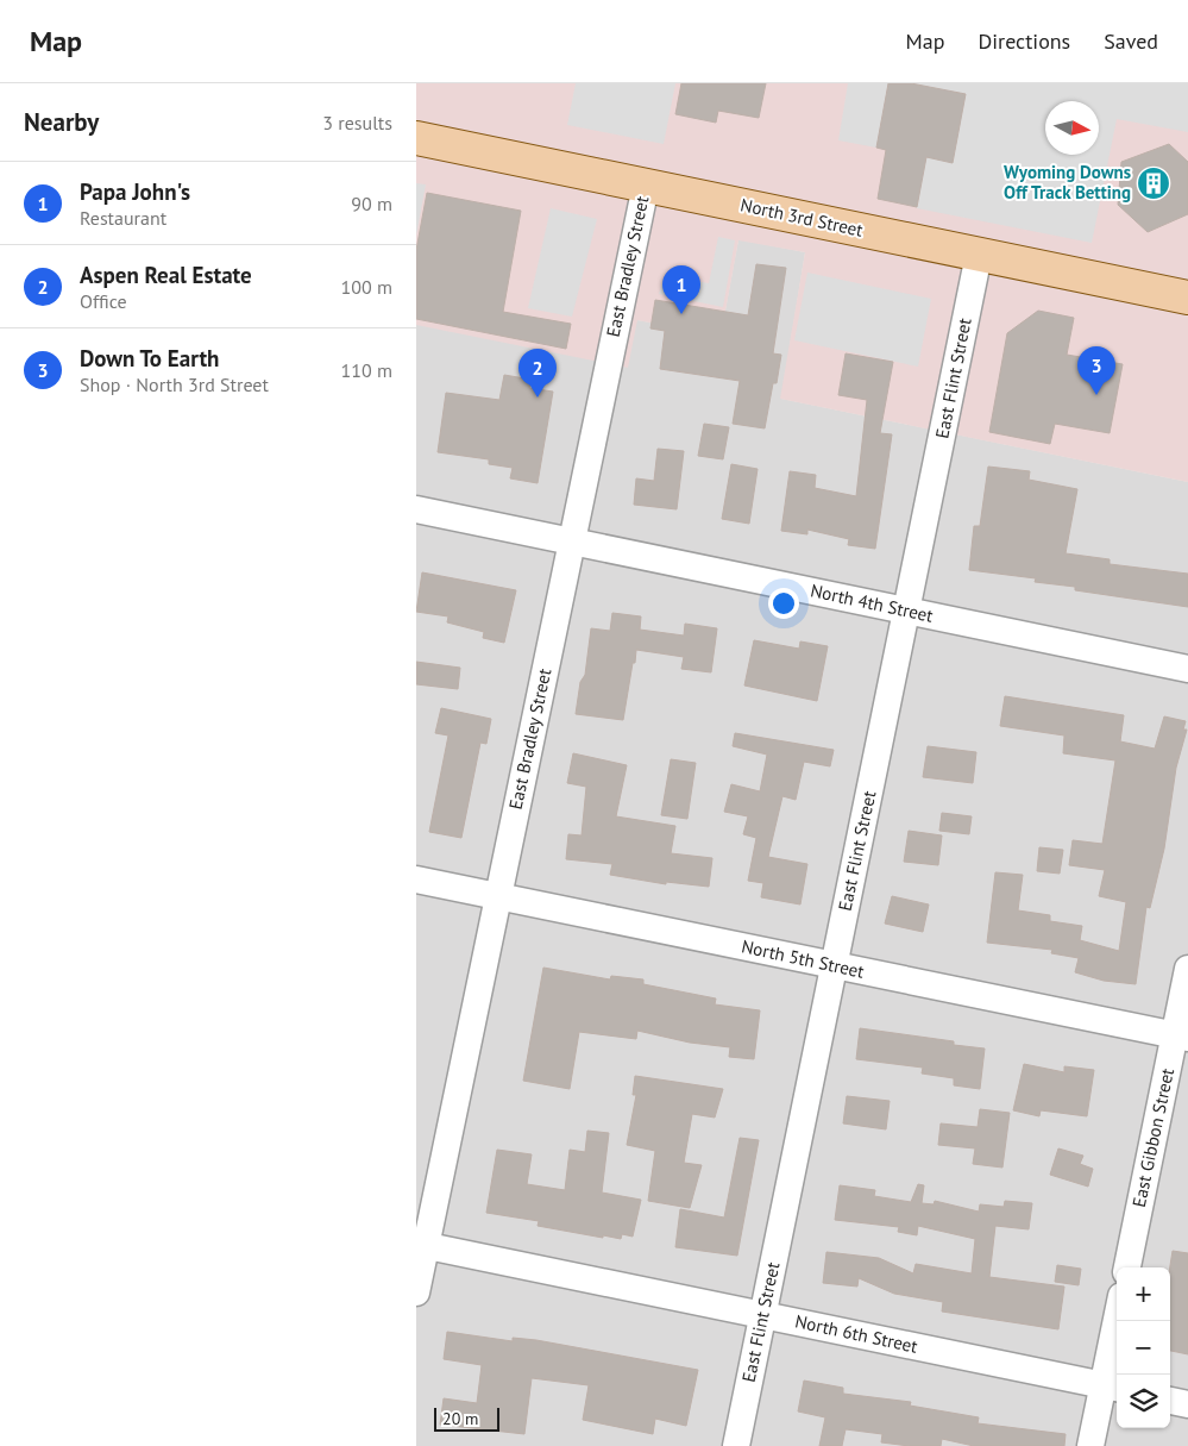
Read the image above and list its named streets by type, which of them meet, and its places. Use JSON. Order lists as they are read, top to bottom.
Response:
{
  "streets": {
    "main road": ["North 3rd Street"],
    "street": [
      "East Bradley Street",
      "East Flint Street",
      "North 4th Street",
      "North 5th Street",
      "East Gibbon Street",
      "North 6th Street"
    ]
  },
  "crossings": [
    ["North 3rd Street", "East Bradley Street"],
    ["North 3rd Street", "East Flint Street"],
    ["East Bradley Street", "North 4th Street"],
    ["East Bradley Street", "North 5th Street"],
    ["East Bradley Street", "North 6th Street"],
    ["East Flint Street", "North 4th Street"],
    ["East Flint Street", "North 5th Street"],
    ["East Flint Street", "North 6th Street"],
    ["North 5th Street", "East Gibbon Street"]
  ],
  "places": {
    "building": ["Wyoming Downs Off Track Betting"]
  },
  "scale_bar": "20 m",
  "north": "right",
  "page": {
    "header": "Map",
    "nav": ["Map", "Directions", "Saved"],
    "heading": ["Nearby", "3 results"],
    "list": [
      {
        "mark": "1",
        "name": "Papa John's",
        "note": "Restaurant",
        "value": "90 m"
      },
      {
        "mark": "2",
        "name": "Aspen Real Estate",
        "note": "Office",
        "value": "100 m"
      },
      {
        "mark": "3",
        "name": "Down To Earth",
        "note": "Shop · North 3rd Street",
        "value": "110 m"
      }
    ],
    "pins": ["1", "3", "2"],
    "map_buttons": ["+", "−"],
    "scale": "20 m"
  }
}
